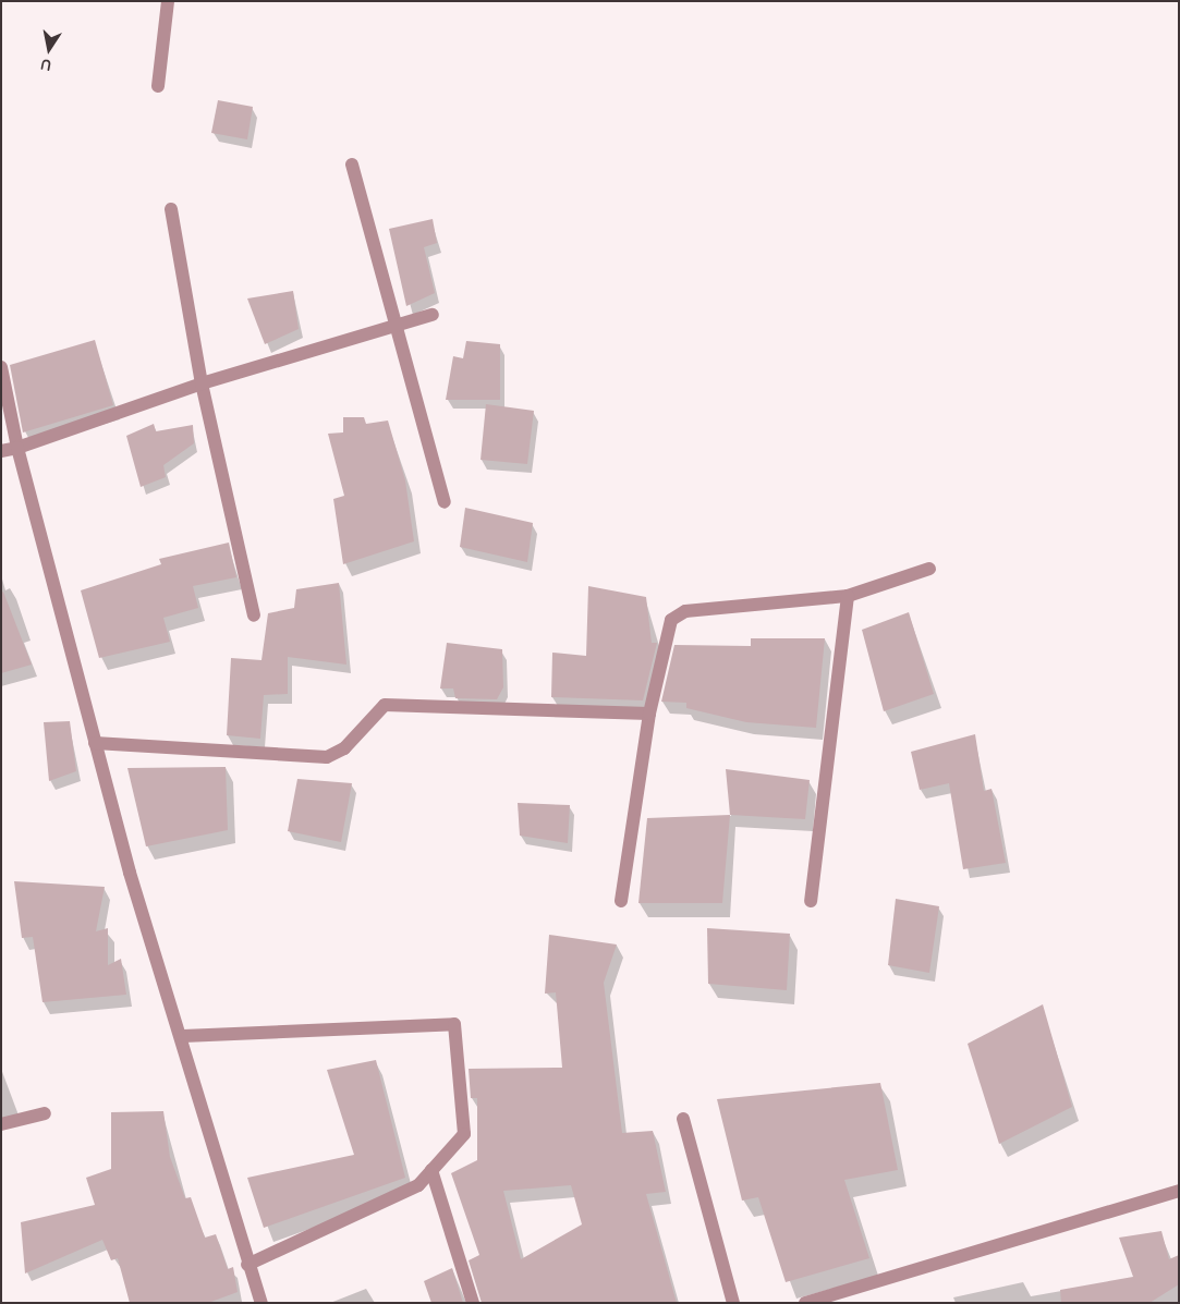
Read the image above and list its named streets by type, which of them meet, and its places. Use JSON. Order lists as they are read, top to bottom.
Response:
{
  "north": "bottom"
}
